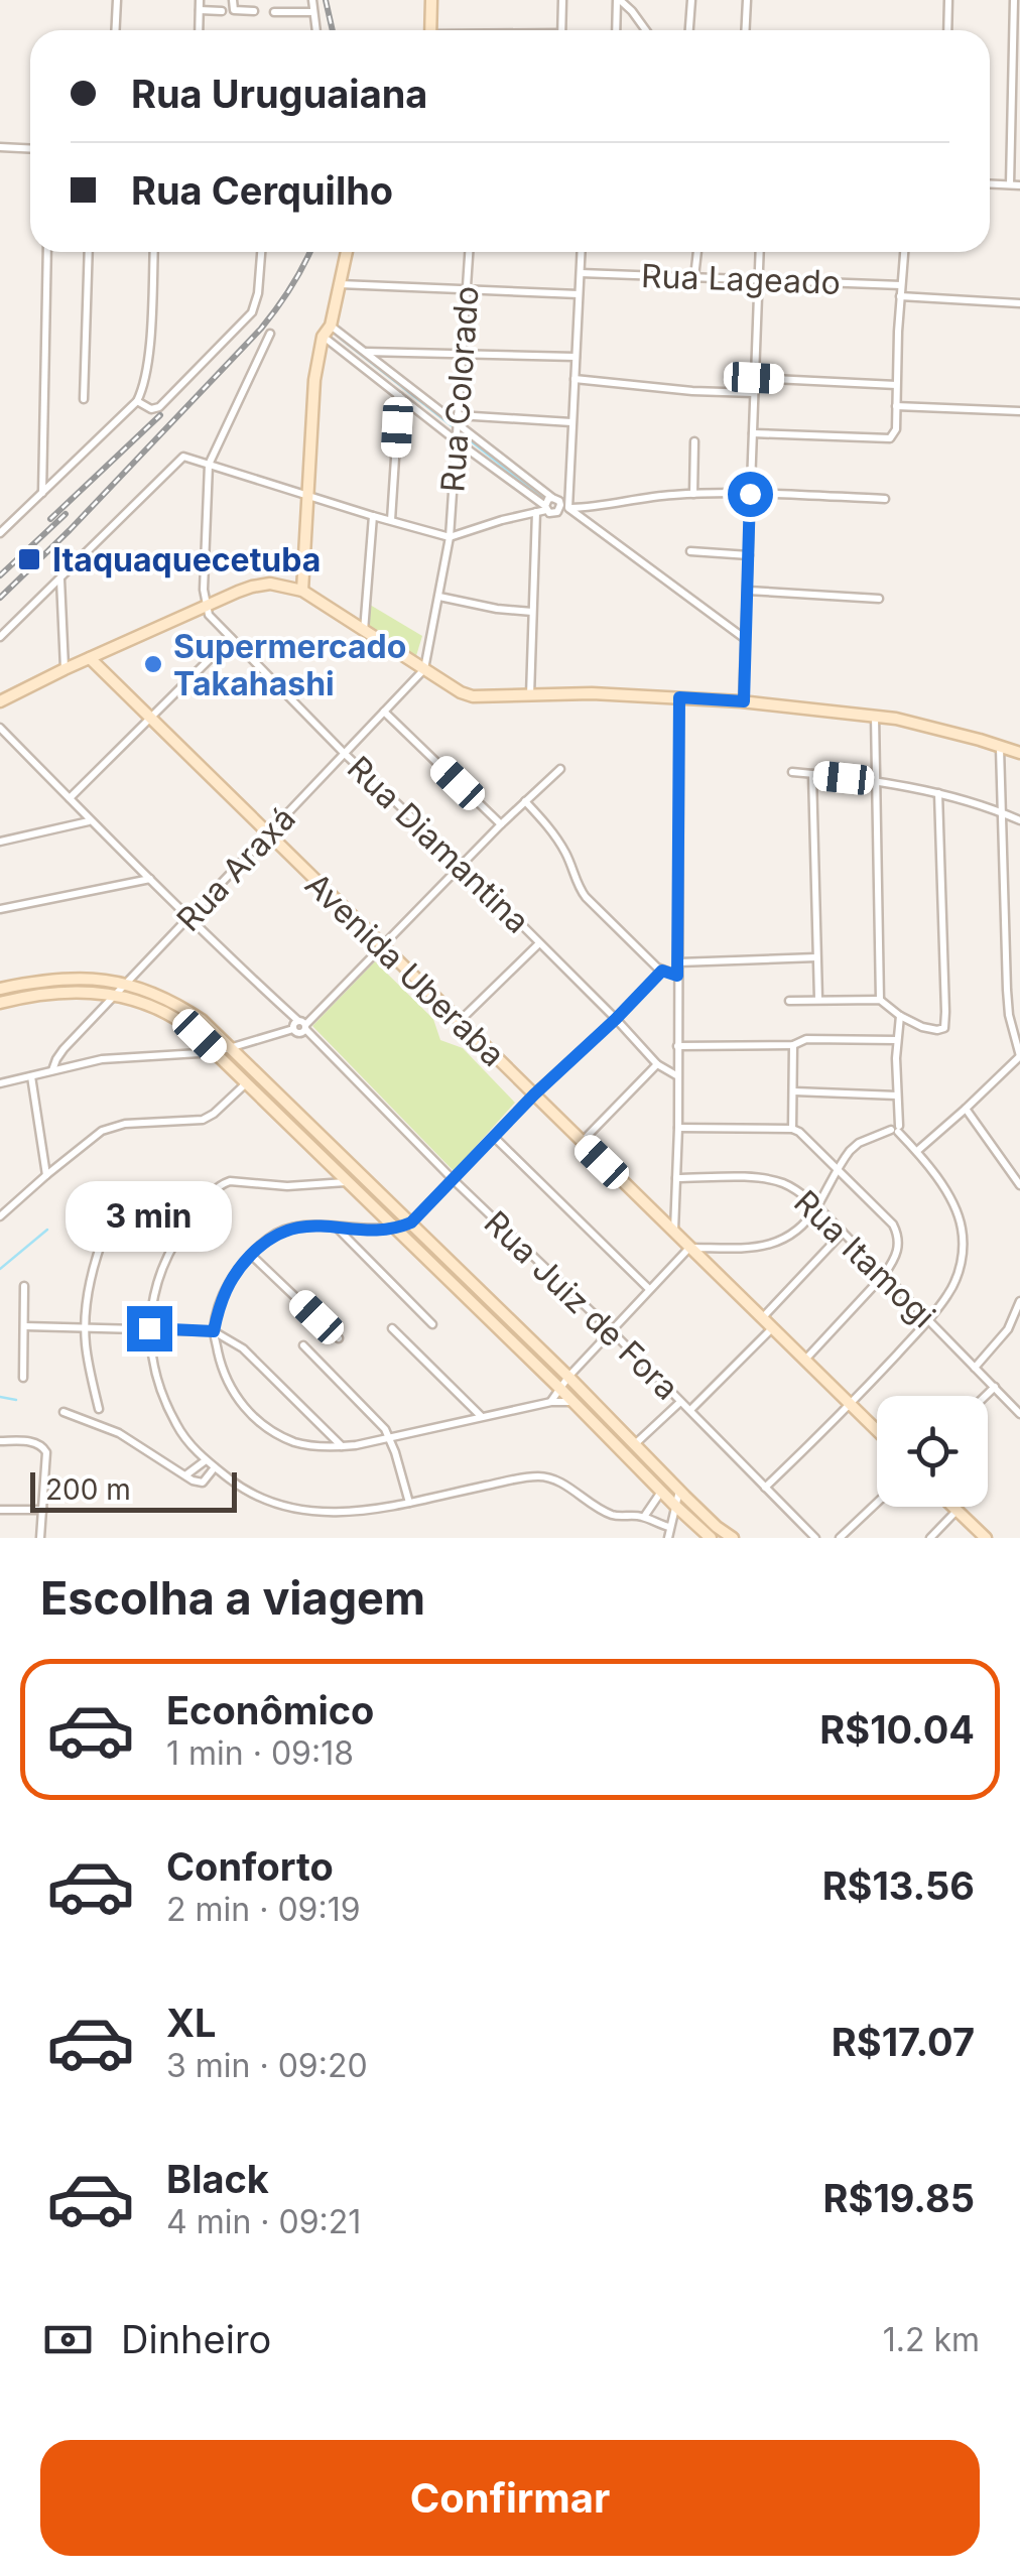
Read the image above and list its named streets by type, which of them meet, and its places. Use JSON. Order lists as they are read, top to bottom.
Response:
{
  "streets": {
    "main road": ["Avenida Uberaba"],
    "street": [
      "Rua Lageado",
      "Rua Colorado",
      "Rua Diamantina",
      "Rua Araxá",
      "Rua Itamogi",
      "Rua Juiz de Fora"
    ]
  },
  "crossings": [
    ["Rua Colorado", "Rua Araxá"],
    ["Rua Diamantina", "Rua Araxá"],
    ["Rua Araxá", "Avenida Uberaba"],
    ["Rua Araxá", "Rua Juiz de Fora"]
  ],
  "places": {
    "transit": ["Itaquaquecetuba"],
    "other": ["Supermercado Takahashi"]
  },
  "scale_bar": "200 m",
  "page": {
    "banner": ["Rua Uruguaiana", "Rua Cerquilho"],
    "bubble": "3 min",
    "scale": "200 m",
    "heading": "Escolha a viagem",
    "list": [
      {
        "name": "Econômico",
        "note": "1 min · 09:18",
        "value": "R$10.04"
      },
      {
        "name": "Conforto",
        "note": "2 min · 09:19",
        "value": "R$13.56"
      },
      {
        "name": "XL",
        "note": "3 min · 09:20",
        "value": "R$17.07"
      },
      {
        "name": "Black",
        "note": "4 min · 09:21",
        "value": "R$19.85"
      }
    ],
    "pay": ["Dinheiro", "1.2 km"],
    "buttons": "Confirmar"
  }
}
